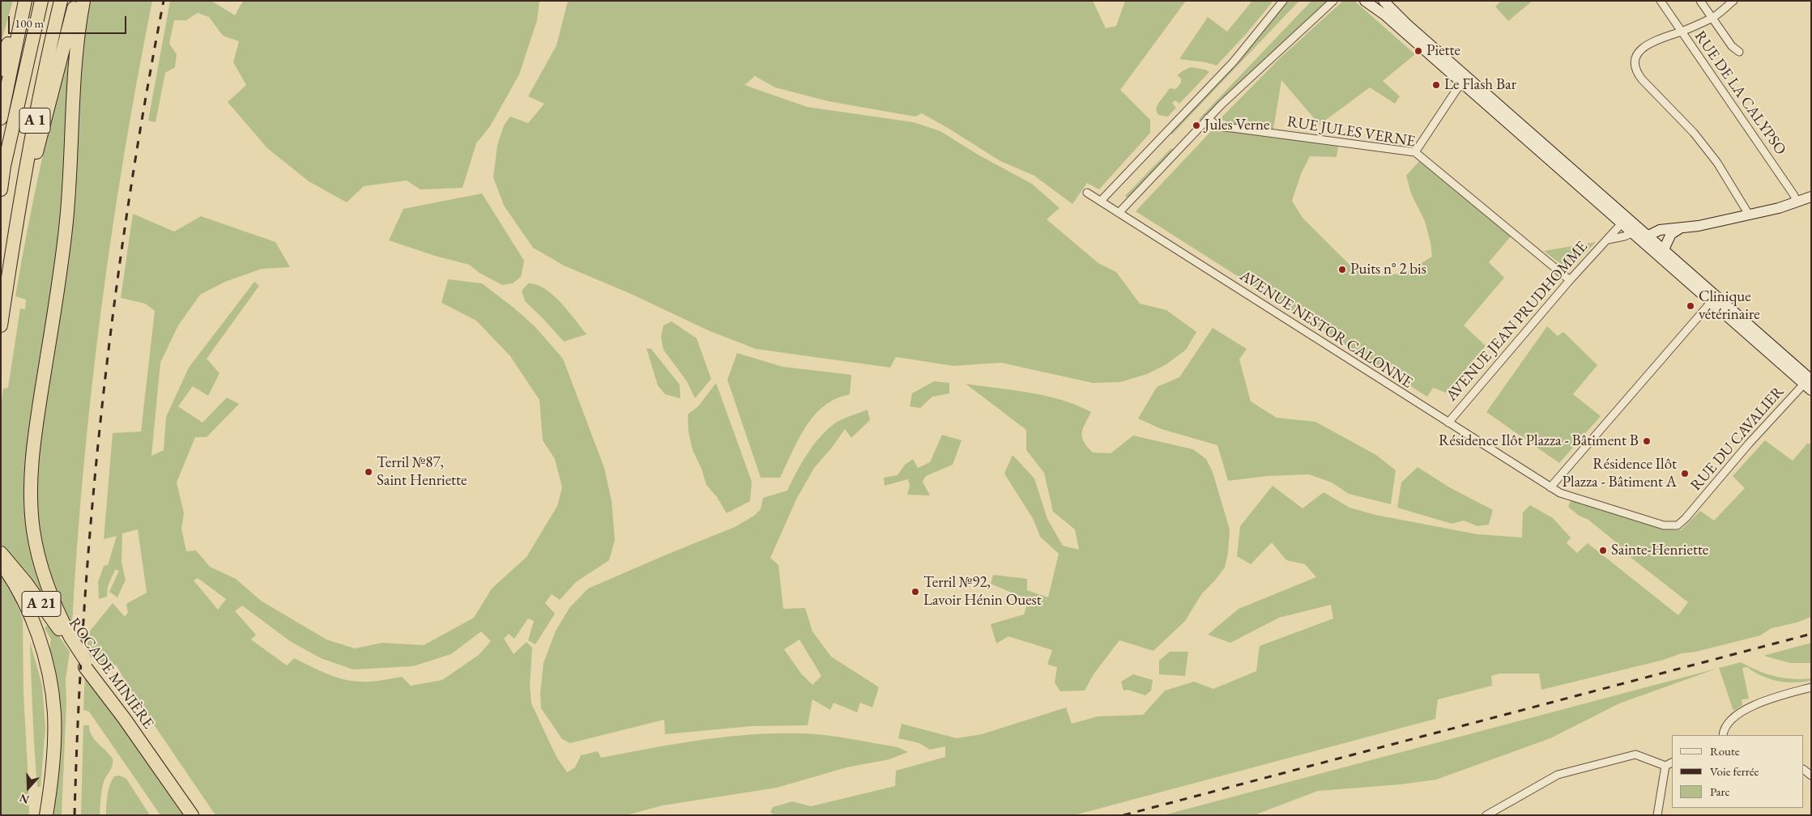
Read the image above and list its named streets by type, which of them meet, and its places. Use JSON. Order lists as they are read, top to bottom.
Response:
{
  "streets": {
    "highway": ["A 1", "A 21", "ROCADE MINIÈRE"],
    "street": [
      "RUE DE LA CALYPSO",
      "RUE JULES VERNE",
      "AVENUE JEAN PRUDHOMME",
      "AVENUE NESTOR CALONNE",
      "RUE DU CAVALIER"
    ]
  },
  "crossings": [
    ["RUE JULES VERNE", "AVENUE JEAN PRUDHOMME"],
    ["AVENUE JEAN PRUDHOMME", "AVENUE NESTOR CALONNE"],
    ["AVENUE NESTOR CALONNE", "RUE DU CAVALIER"]
  ],
  "places": [
    "Piette",
    "Le Flash Bar",
    "Jules Verne",
    "Puits n° 2 bis",
    "Clinique vétérinaire",
    "Résidence Ilôt Plazza - Bâtiment B",
    "Terril №87, Saint Henriette",
    "Résidence Ilôt Plazza - Bâtiment A",
    "Sainte-Henriette",
    "Terril №92, Lavoir Hénin Ouest"
  ],
  "legend": ["Route", "Voie ferrée", "Parc"],
  "scale_bar": "100 m",
  "north": "bottom"
}
